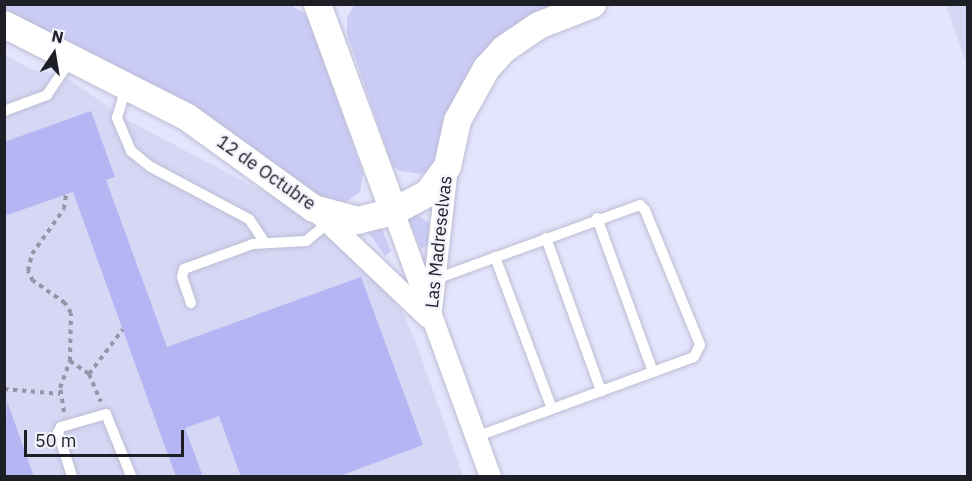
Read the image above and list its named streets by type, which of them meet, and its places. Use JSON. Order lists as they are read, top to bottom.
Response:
{
  "streets": {
    "street": ["12 de Octubre", "Las Madreselvas"]
  },
  "crossings": [
    ["12 de Octubre", "Las Madreselvas"]
  ],
  "scale_bar": "50 m",
  "north": "top"
}
